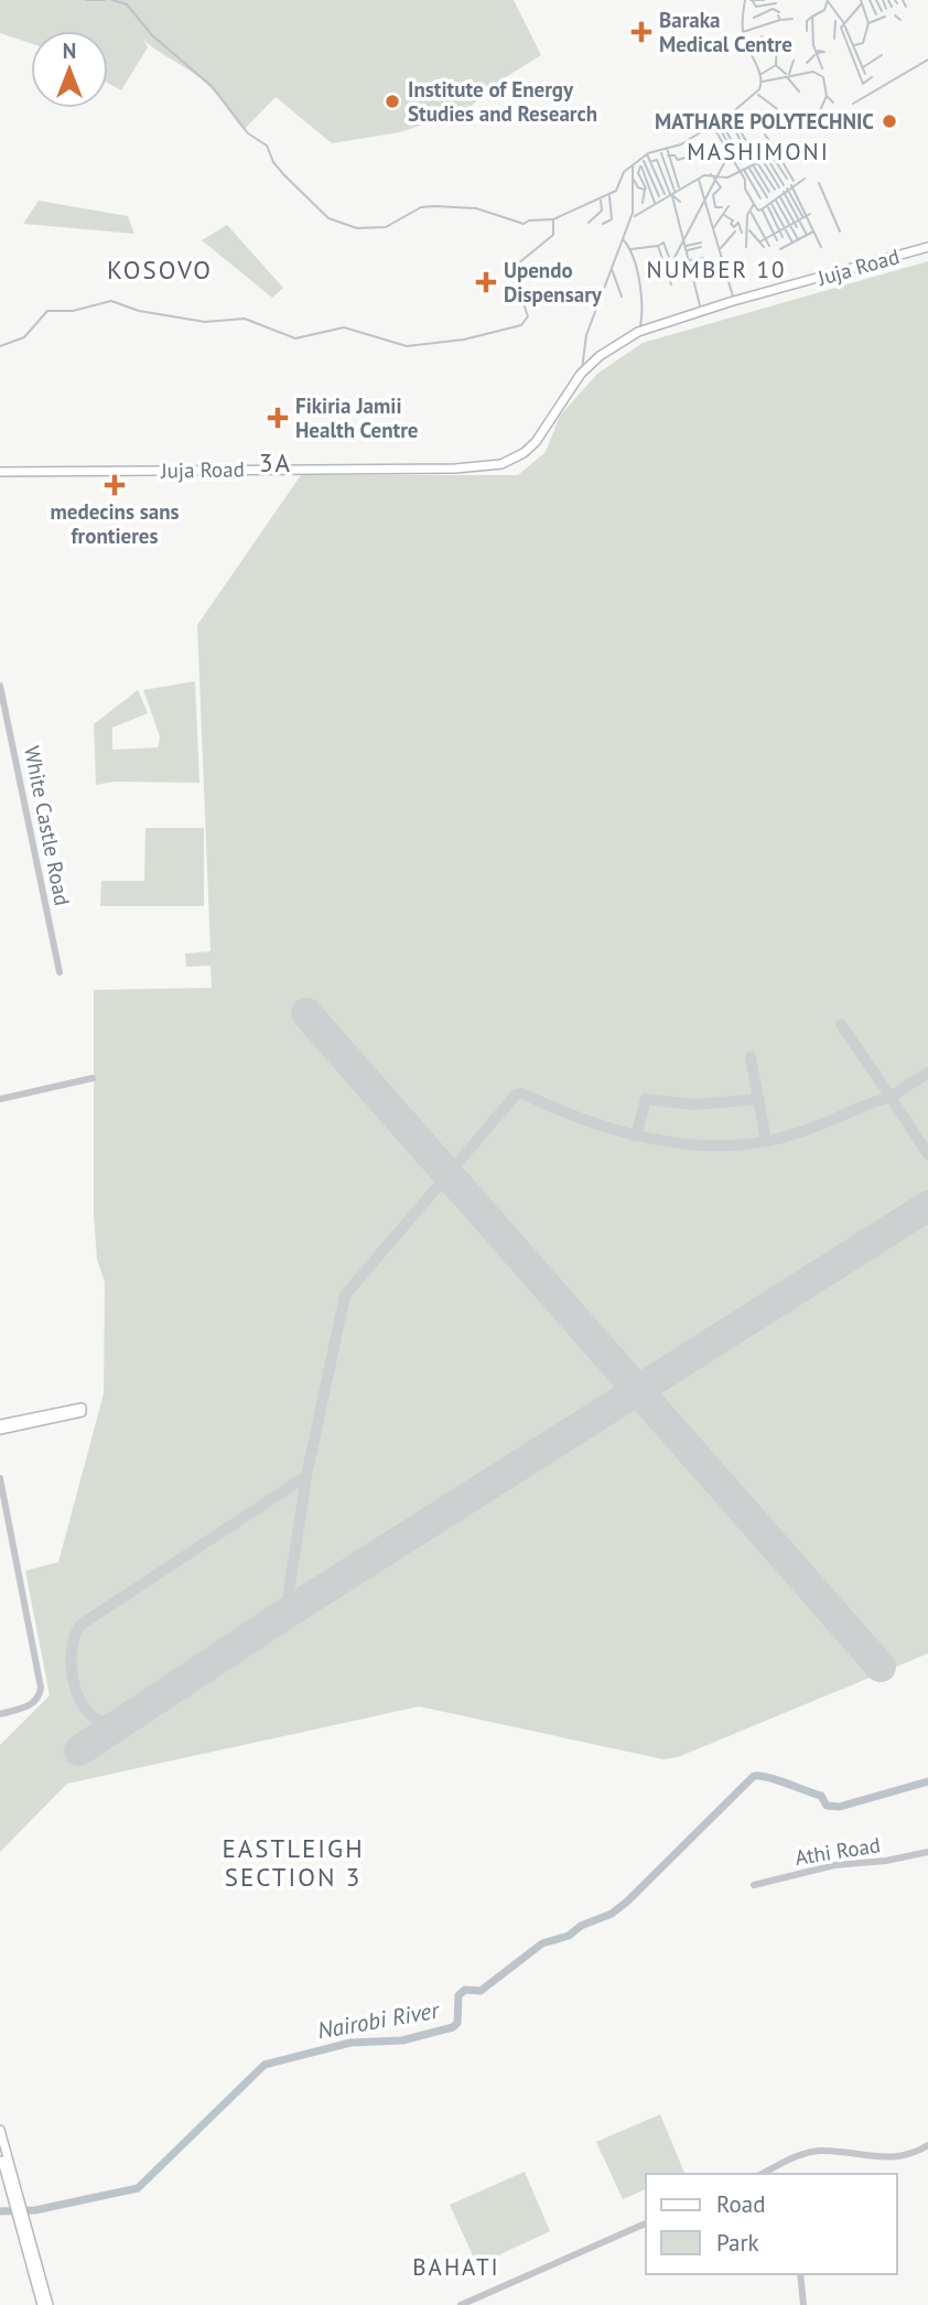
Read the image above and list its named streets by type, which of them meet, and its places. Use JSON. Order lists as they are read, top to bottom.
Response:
{
  "streets": {
    "main road": ["Juja Road"],
    "street": ["White Castle Road", "Athi Road"]
  },
  "districts": [
    "MASHIMONI",
    "KOSOVO",
    "NUMBER 10",
    "3A",
    "EASTLEIGH SECTION 3",
    "BAHATI"
  ],
  "water": ["Nairobi River"],
  "places": {
    "health": [
      "Baraka Medical Centre",
      "Upendo Dispensary",
      "Fikiria Jamii Health Centre",
      "medecins sans frontieres"
    ],
    "other": ["Institute of Energy Studies and Research", "MATHARE POLYTECHNIC"]
  },
  "legend": ["Road", "Park"],
  "north": "top"
}
